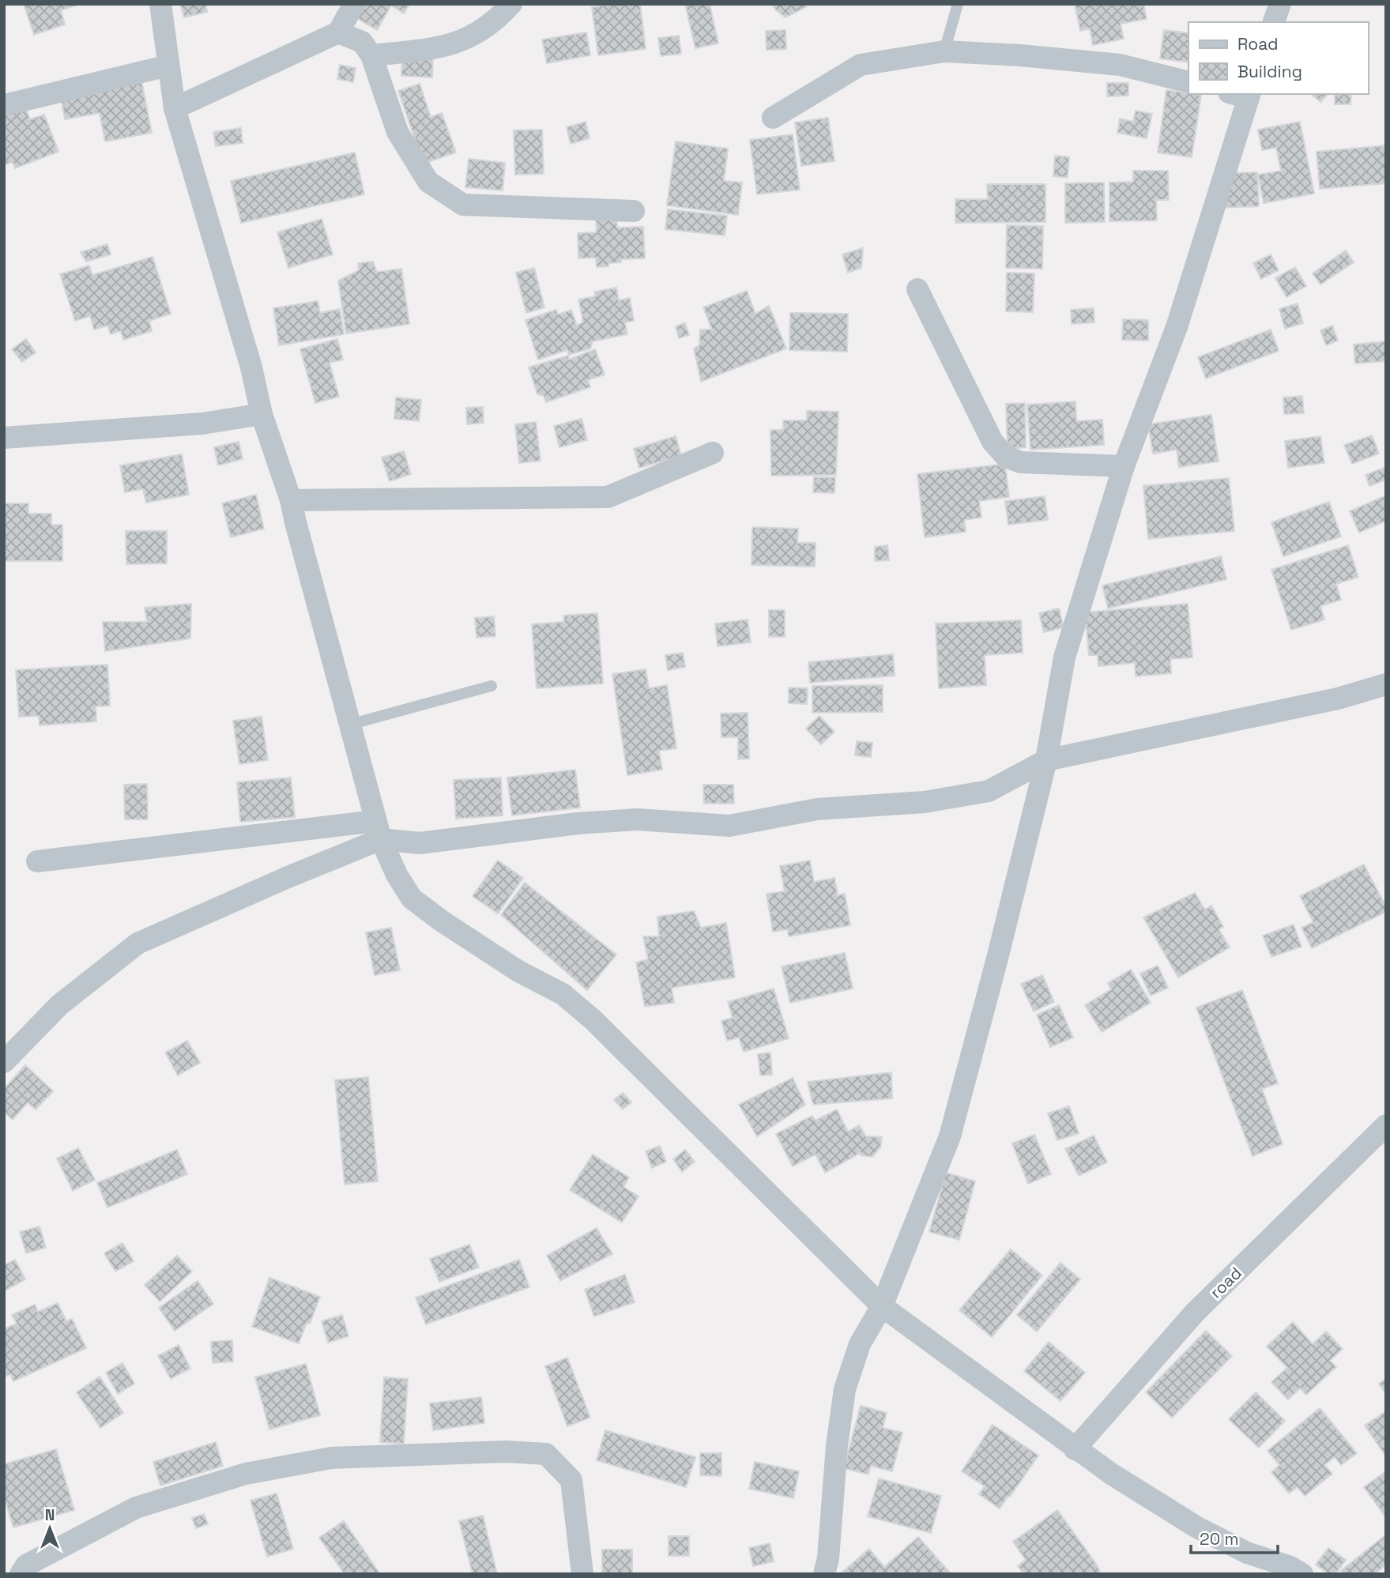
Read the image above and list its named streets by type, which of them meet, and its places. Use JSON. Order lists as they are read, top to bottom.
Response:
{
  "streets": {
    "street": ["road"]
  },
  "legend": ["Road", "Building"],
  "scale_bar": "20 m",
  "north": "top"
}
